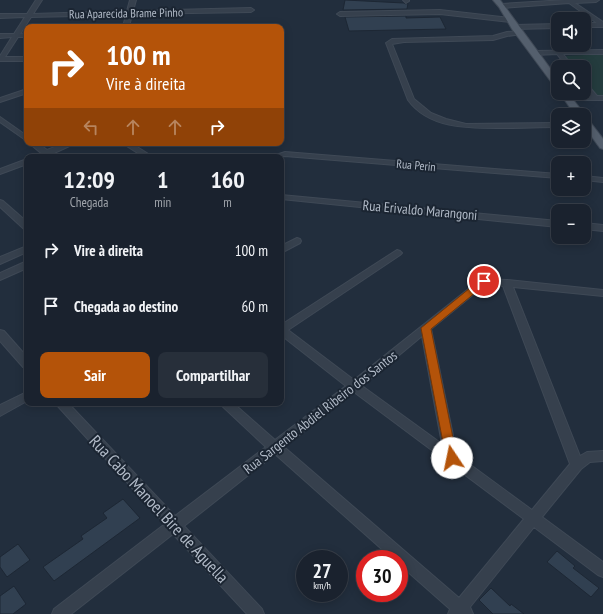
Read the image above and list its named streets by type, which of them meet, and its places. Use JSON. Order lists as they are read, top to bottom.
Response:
{
  "streets": {
    "street": [
      "Rua Aparecida Brame Pinho",
      "Rua Perin",
      "Rua Erivaldo Marangoni",
      "Rua Sargento Abdiel Ribeiro dos Santos",
      "Rua Cabo Manoel Bire de Aguella"
    ]
  },
  "crossings": [
    ["Rua Sargento Abdiel Ribeiro dos Santos", "Rua Cabo Manoel Bire de Aguella"]
  ],
  "page": {
    "map_buttons": ["+", "−"],
    "turn": ["100 m", "Vire à direita"],
    "eta": [
      "12:09",
      "Chegada",
      "1",
      "min",
      "160",
      "m"
    ],
    "list": [
      {
        "name": "Vire à direita",
        "value": "100 m"
      },
      {
        "name": "Chegada ao destino",
        "value": "60 m"
      }
    ],
    "buttons": ["Sair", "Compartilhar"],
    "speed": "27 km/h",
    "limit": "30"
  }
}
